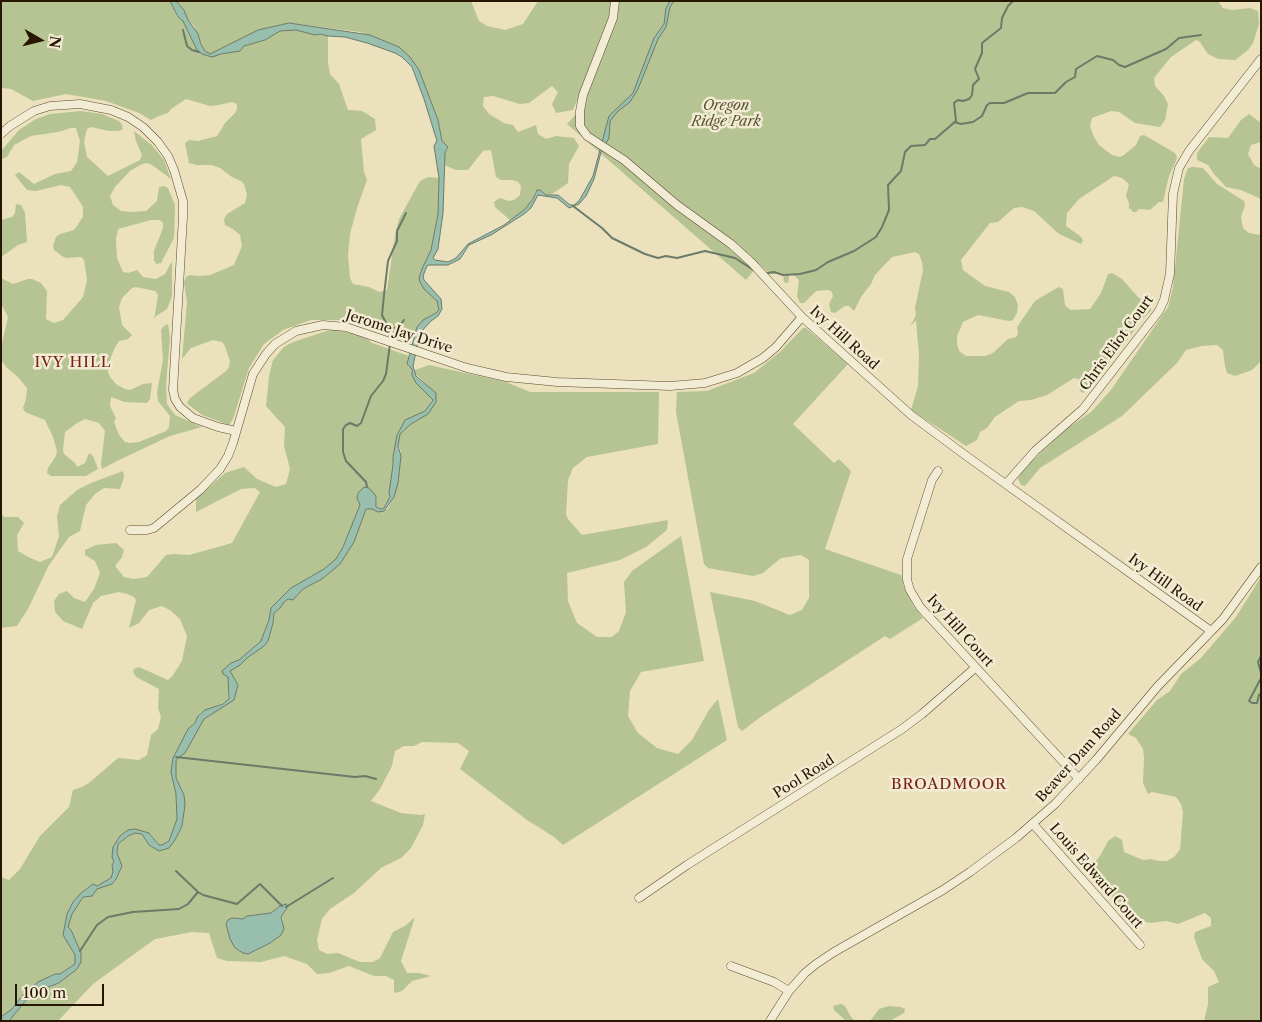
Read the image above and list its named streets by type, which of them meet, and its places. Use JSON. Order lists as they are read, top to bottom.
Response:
{
  "streets": {
    "street": [
      "Jerome Jay Drive",
      "Ivy Hill Road",
      "Chris Eliot Court",
      "Ivy Hill Court",
      "Beaver Dam Road",
      "Pool Road",
      "Louis Edward Court"
    ]
  },
  "crossings": [
    ["Jerome Jay Drive", "Ivy Hill Road"],
    ["Ivy Hill Road", "Chris Eliot Court"],
    ["Ivy Hill Road", "Beaver Dam Road"],
    ["Ivy Hill Court", "Beaver Dam Road"],
    ["Ivy Hill Court", "Pool Road"],
    ["Beaver Dam Road", "Louis Edward Court"]
  ],
  "districts": ["IVY HILL", "BROADMOOR"],
  "parks": ["Oregon Ridge Park"],
  "scale_bar": "100 m",
  "north": "right"
}
